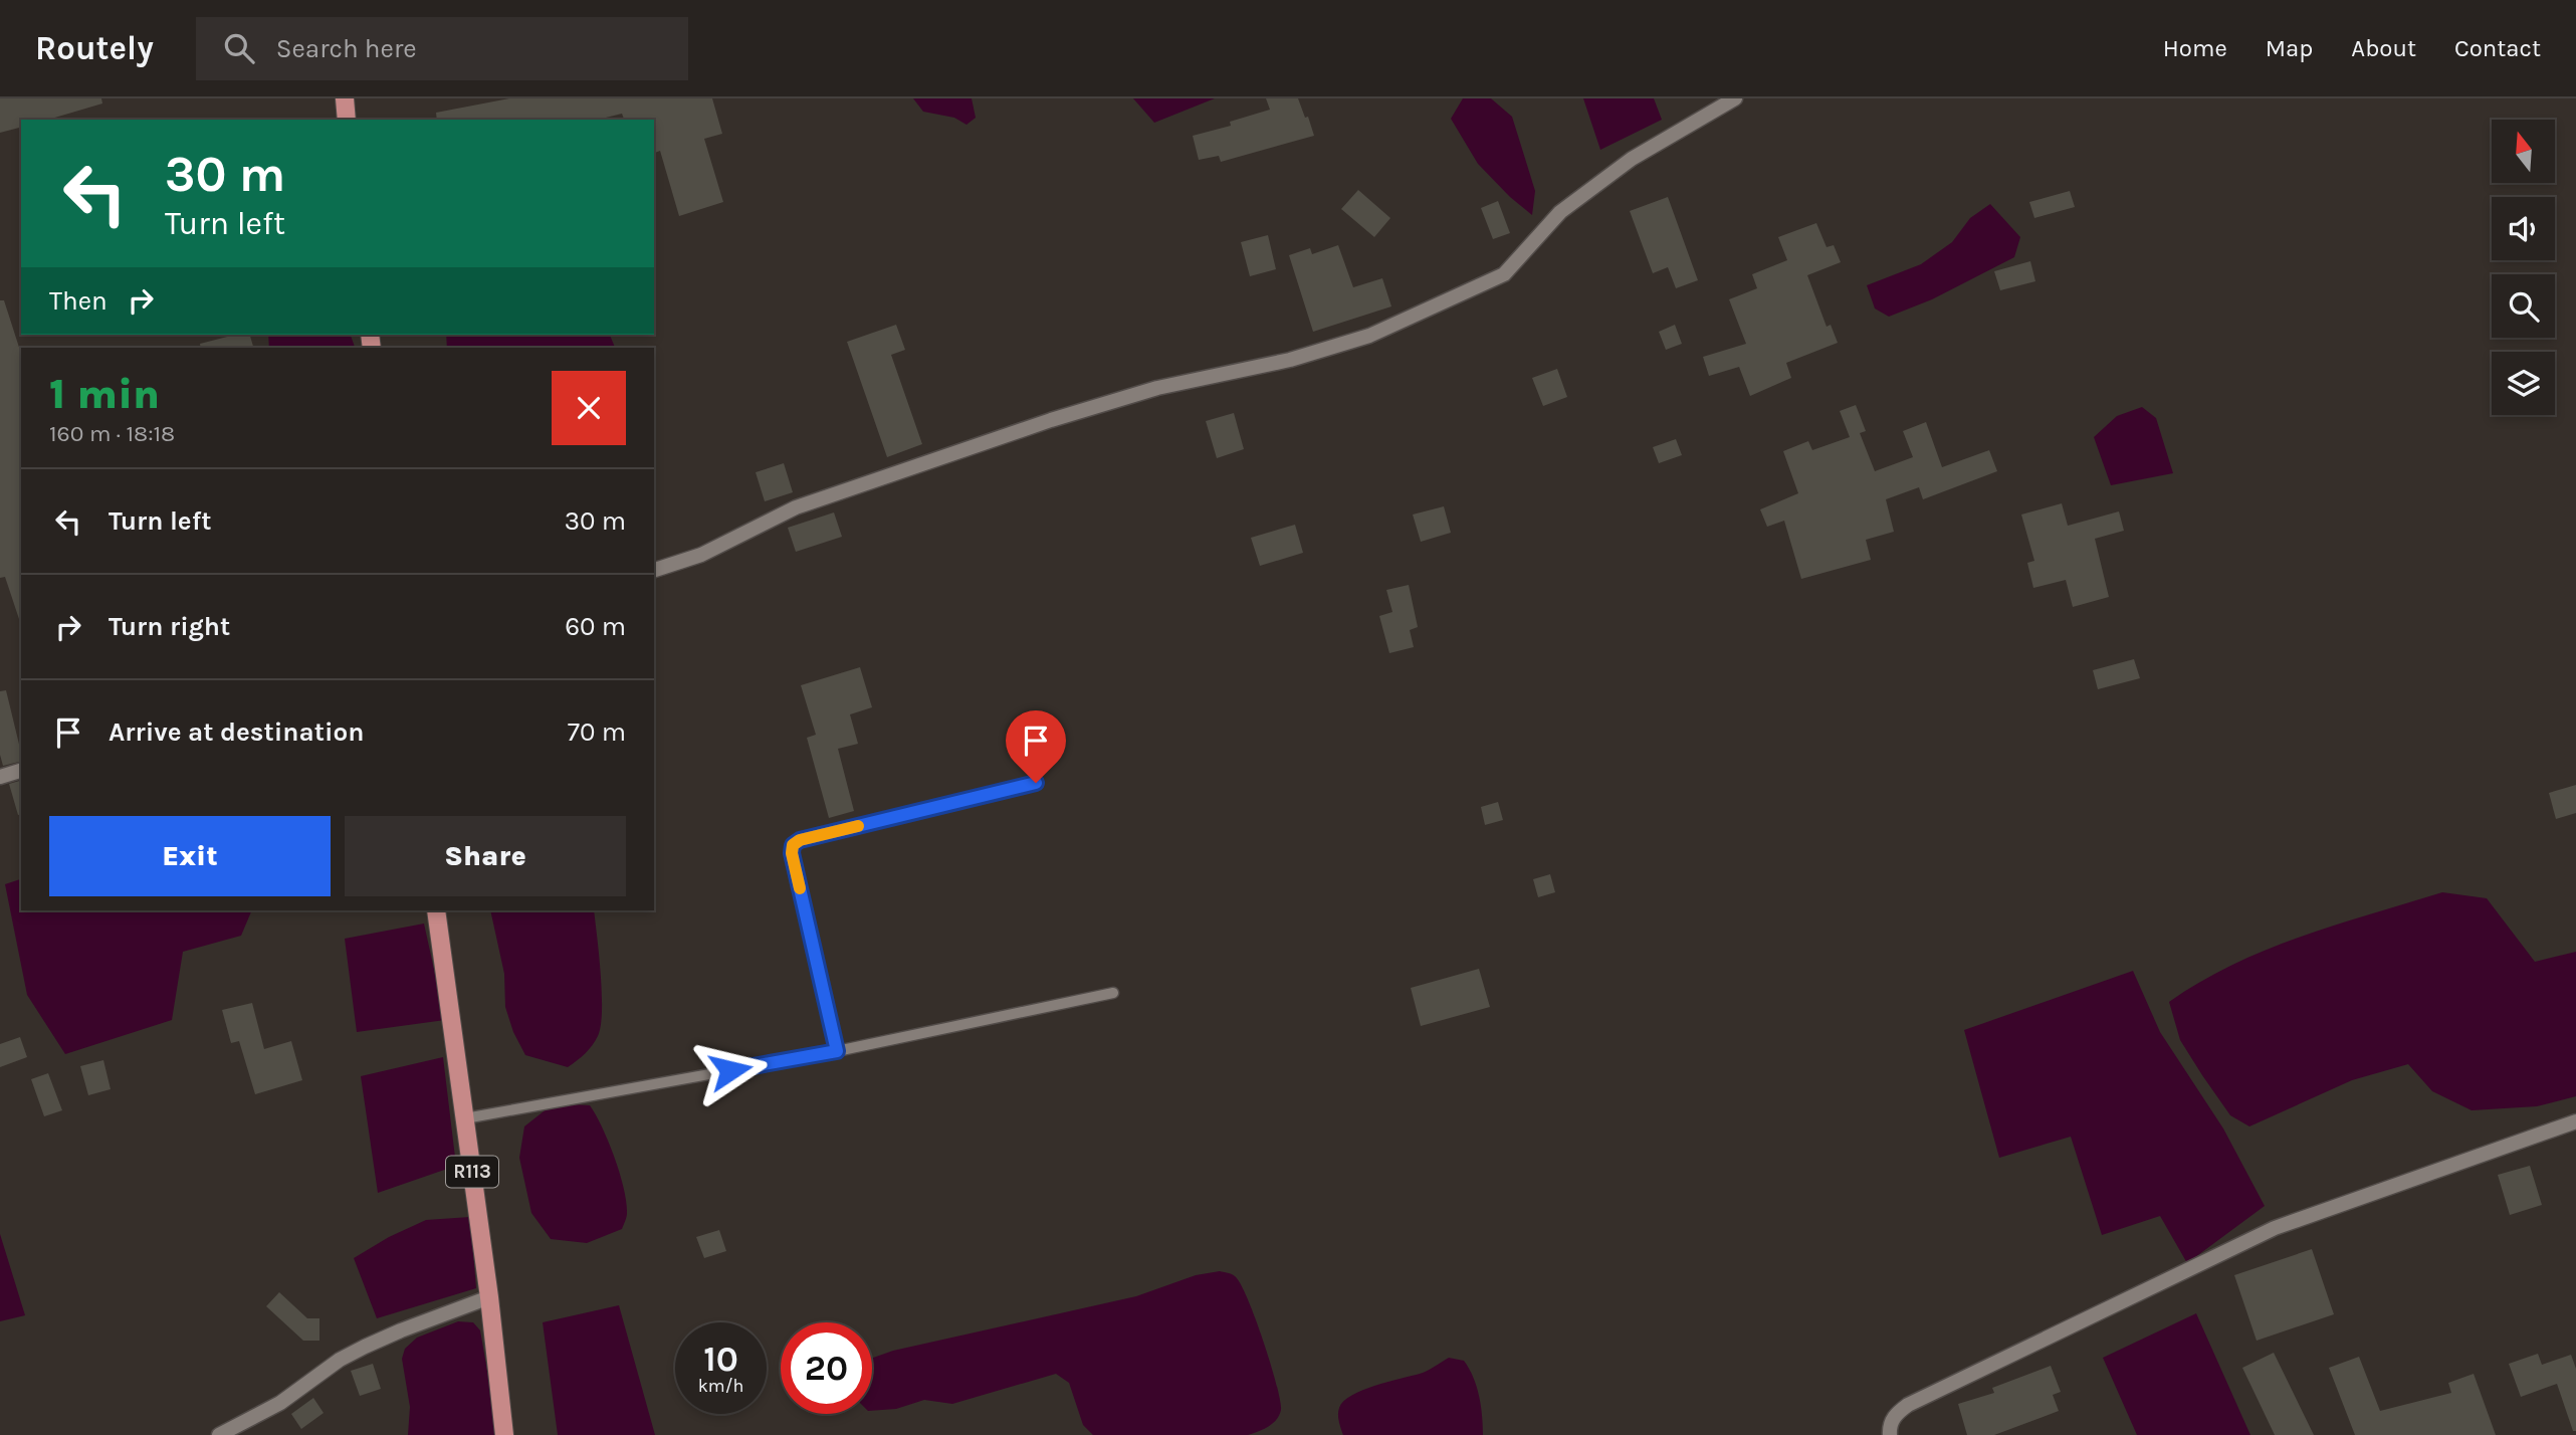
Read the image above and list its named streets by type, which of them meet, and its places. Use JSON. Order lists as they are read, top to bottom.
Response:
{
  "streets": {
    "main road": ["R113"]
  },
  "north": "top",
  "page": {
    "header": "Routely",
    "search": "Search here",
    "nav": [
      "Home",
      "Map",
      "About",
      "Contact"
    ],
    "turn": ["30 m", "Turn left"],
    "then": "Then",
    "heading": ["1 min", "160 m · 18:18"],
    "list": [
      {
        "name": "Turn left",
        "value": "30 m"
      },
      {
        "name": "Turn right",
        "value": "60 m"
      },
      {
        "name": "Arrive at destination",
        "value": "70 m"
      }
    ],
    "buttons": ["Exit", "Share"],
    "speed": "10 km/h",
    "limit": "20"
  }
}
